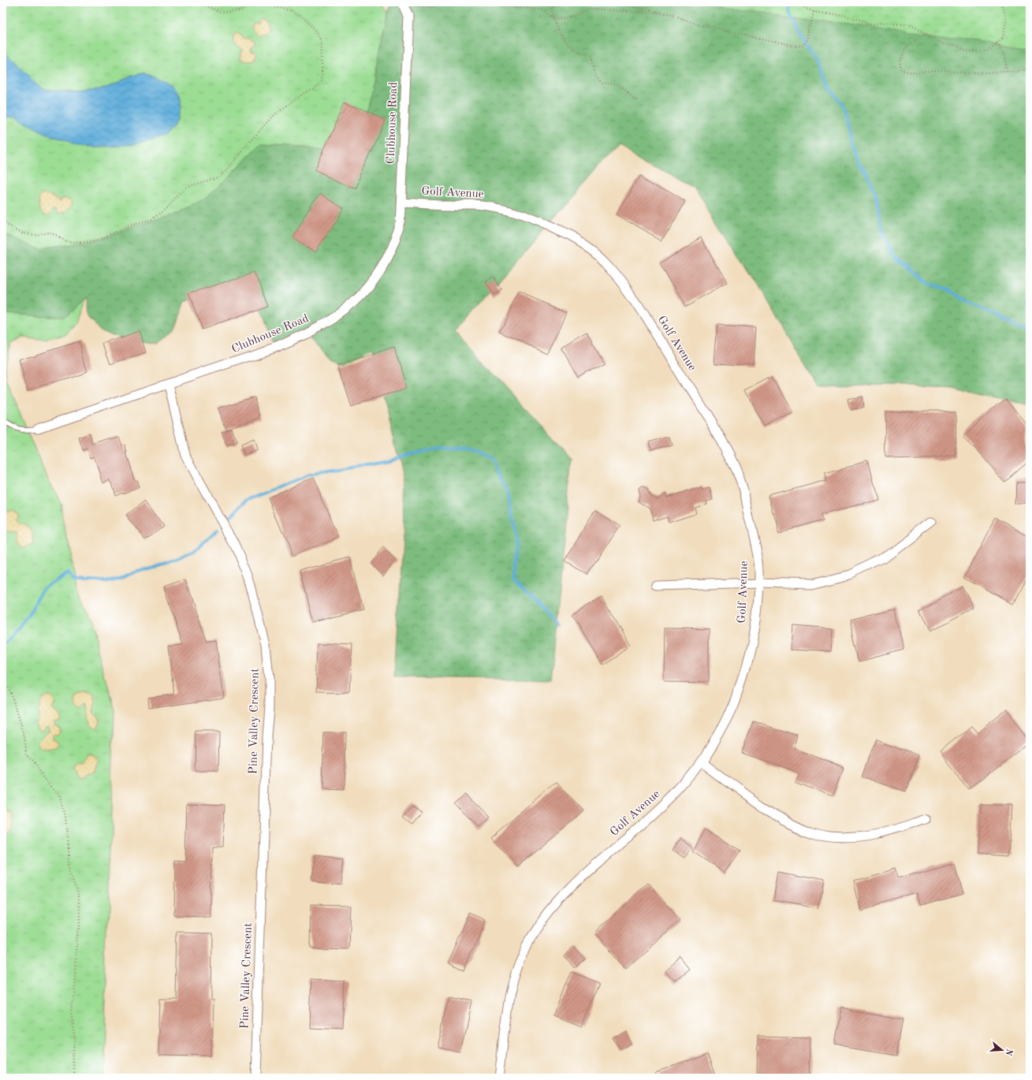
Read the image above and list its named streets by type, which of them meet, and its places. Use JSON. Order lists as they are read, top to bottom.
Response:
{
  "streets": {
    "street": ["Clubhouse Road", "Golf Avenue", "Pine Valley Crescent"]
  },
  "crossings": [
    ["Clubhouse Road", "Golf Avenue"],
    ["Clubhouse Road", "Pine Valley Crescent"]
  ],
  "north": "right"
}
